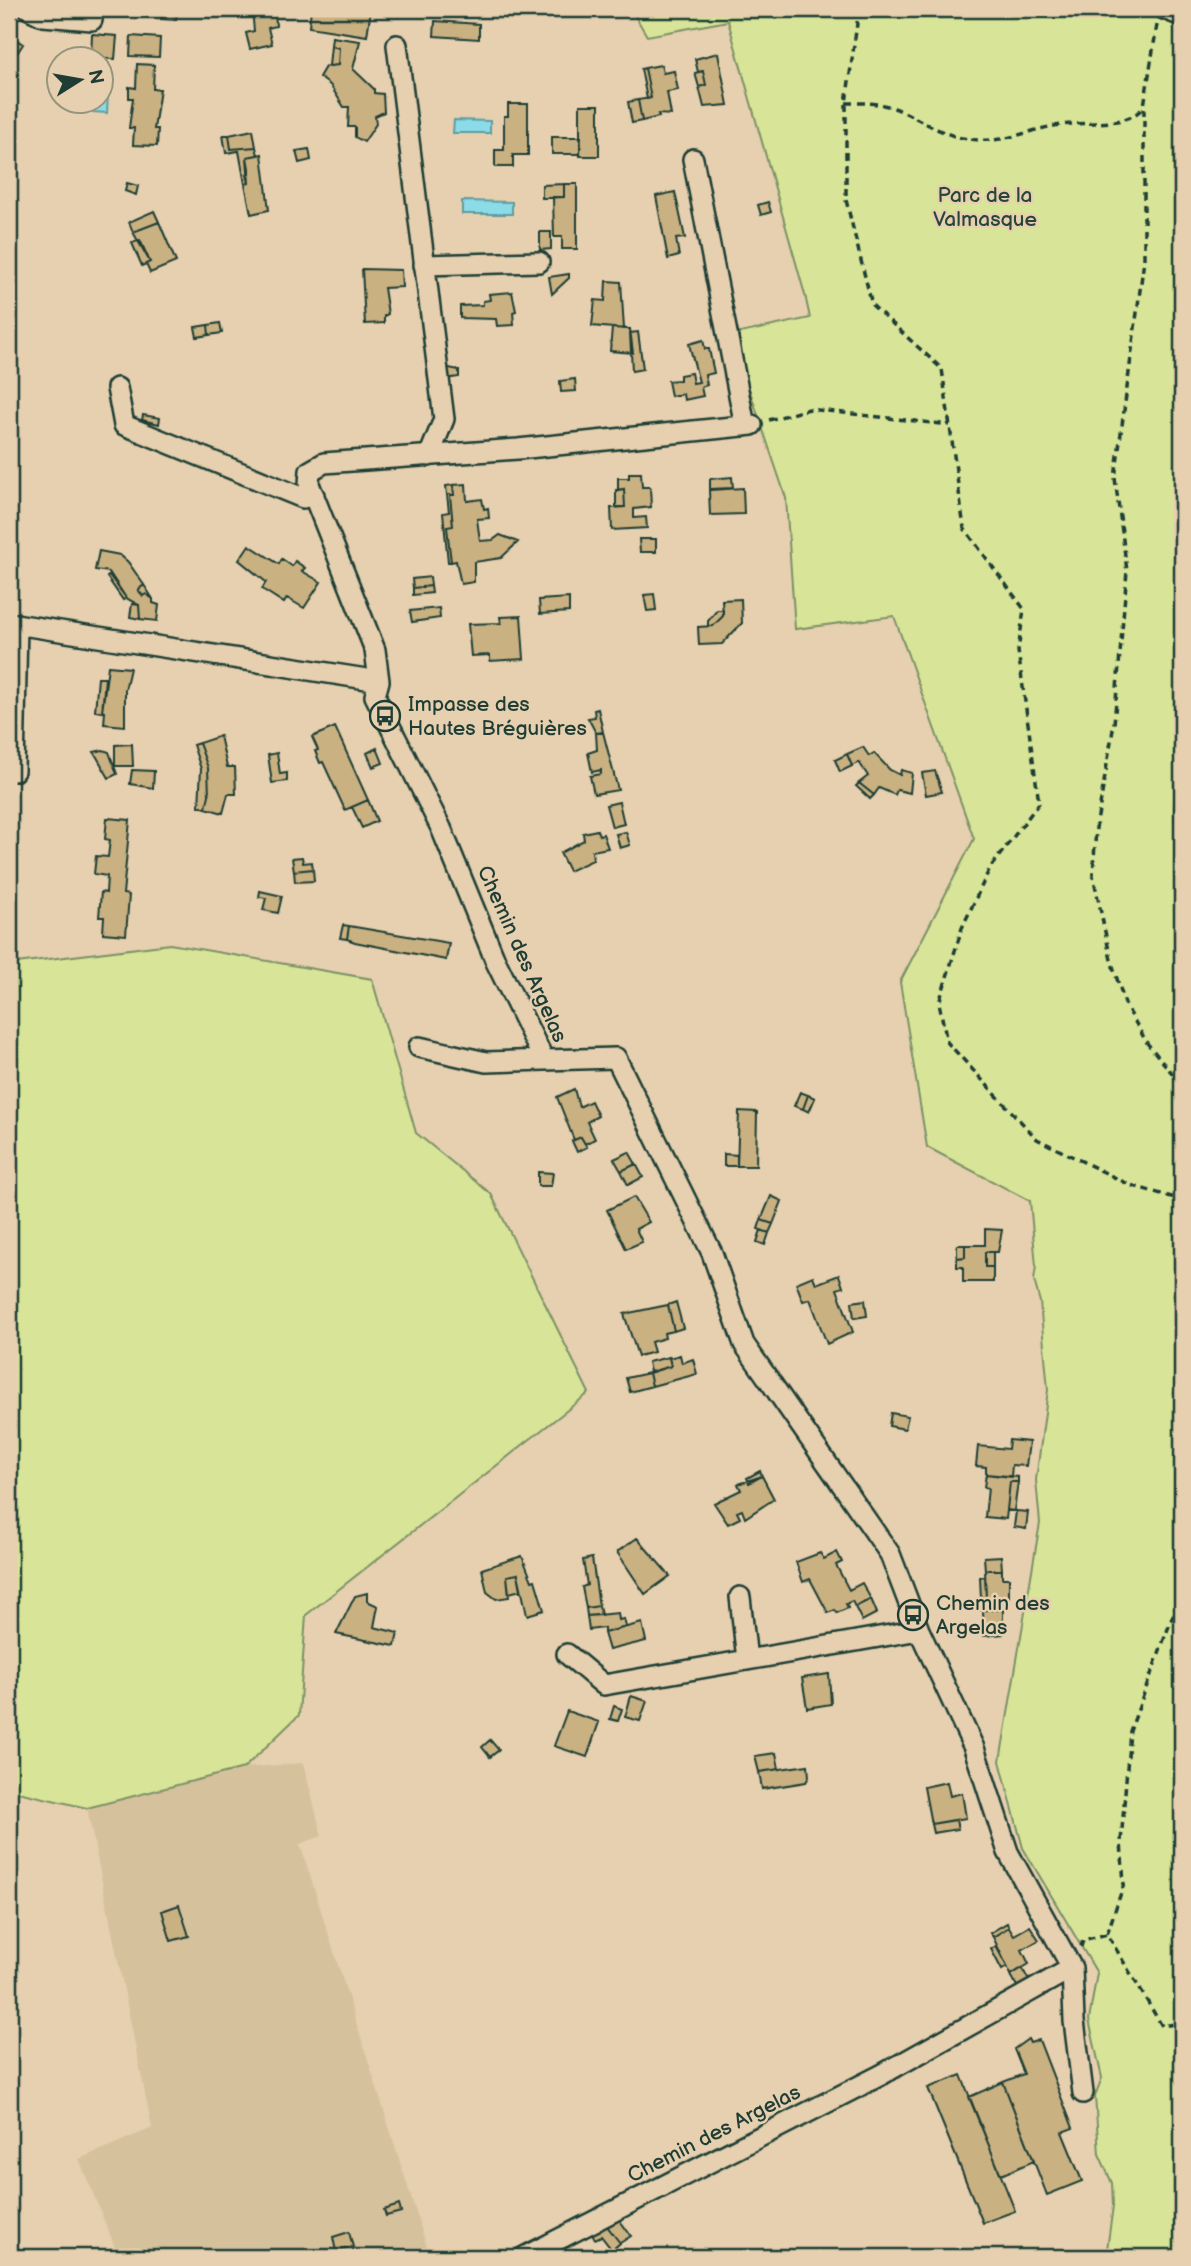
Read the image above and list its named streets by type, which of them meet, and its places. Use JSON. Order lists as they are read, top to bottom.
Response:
{
  "streets": {
    "street": ["Chemin des Argelas"]
  },
  "parks": ["Parc de la Valmasque"],
  "places": {
    "bus stop": ["Impasse des Hautes Bréguières", "Chemin des Argelas"]
  },
  "north": "right"
}
